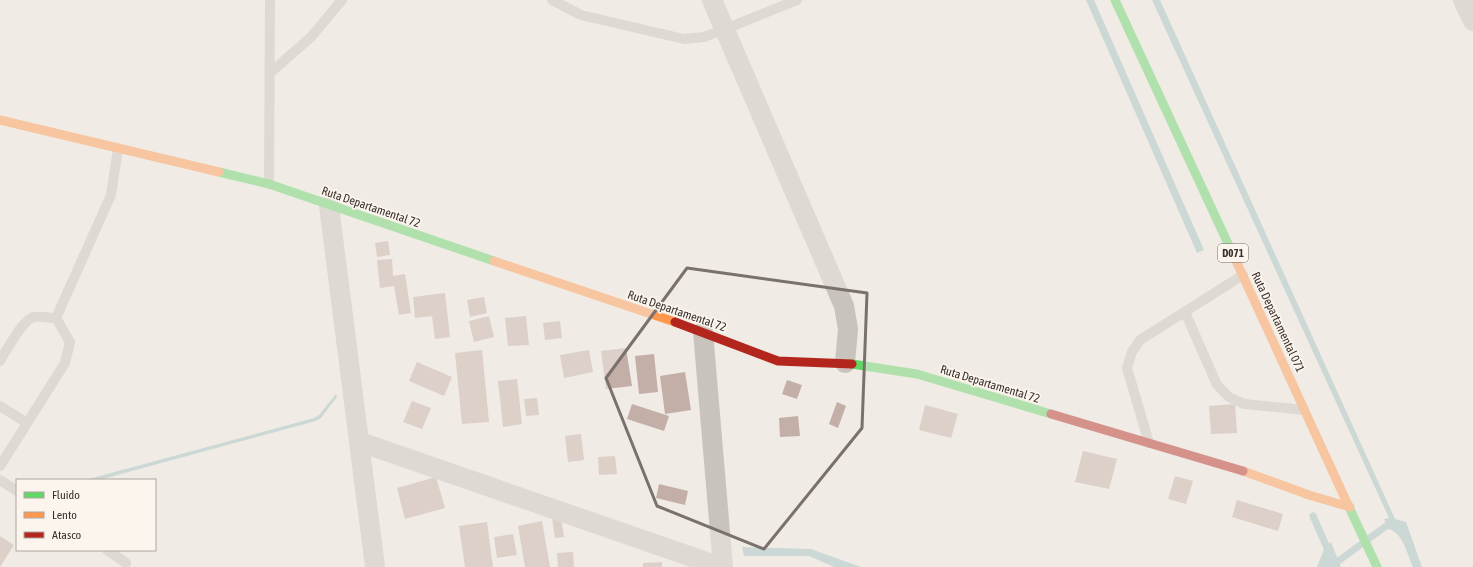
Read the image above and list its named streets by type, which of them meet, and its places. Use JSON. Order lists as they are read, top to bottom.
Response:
{
  "streets": {
    "street": ["Ruta Departamental 72", "D071", "Ruta Departamental 071"]
  },
  "crossings": [
    ["Ruta Departamental 72", "Ruta Departamental 071"]
  ],
  "legend": ["Fluido", "Lento", "Atasco"]
}
